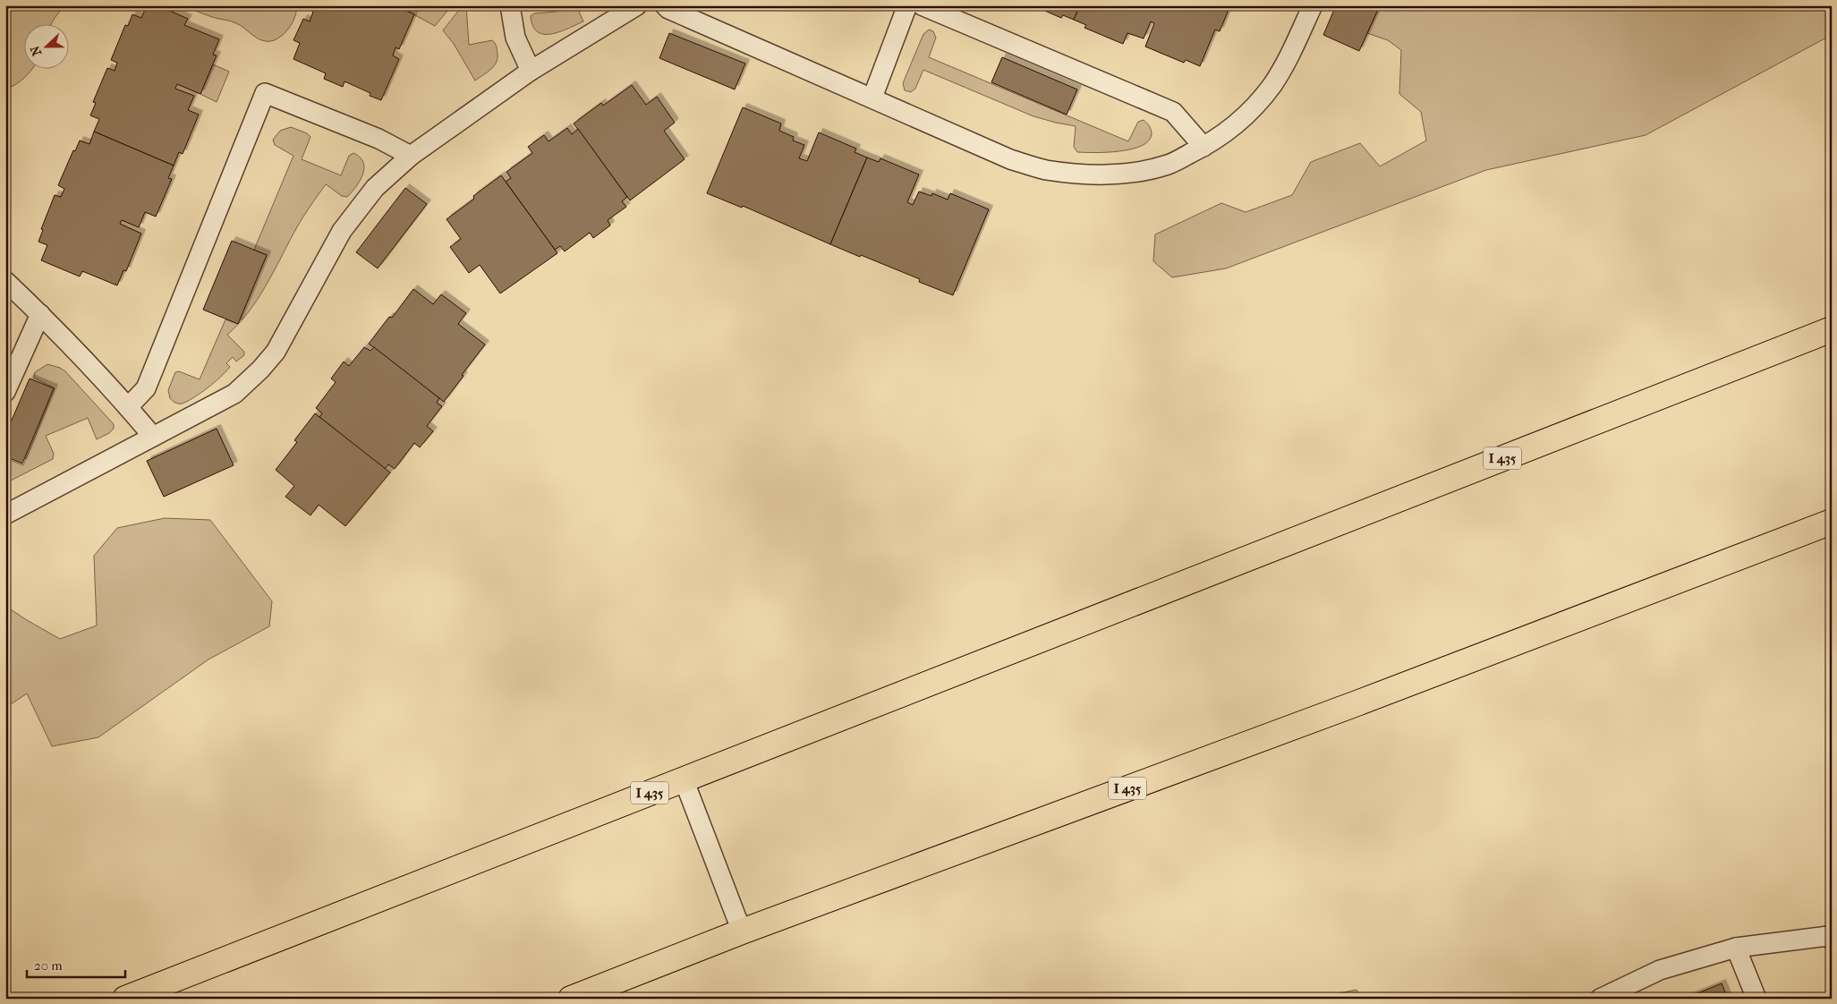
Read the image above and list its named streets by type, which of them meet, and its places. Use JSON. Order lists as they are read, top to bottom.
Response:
{
  "streets": {
    "highway": ["I 435"]
  },
  "scale_bar": "20 m",
  "north": "left"
}
